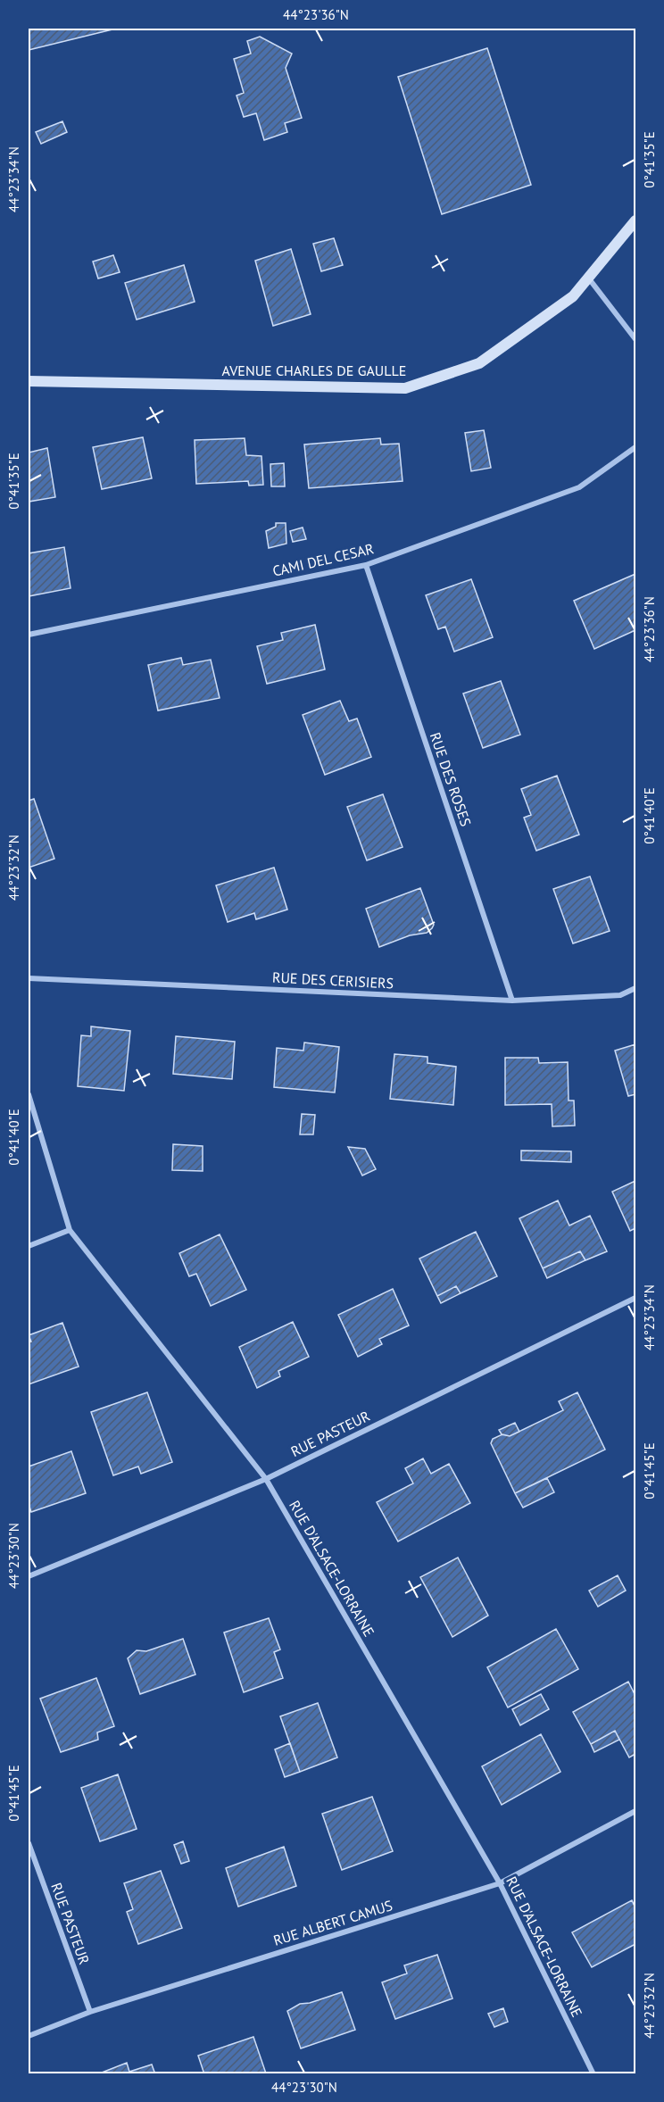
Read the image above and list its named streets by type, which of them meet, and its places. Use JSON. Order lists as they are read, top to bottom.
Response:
{
  "streets": {
    "main road": ["AVENUE CHARLES DE GAULLE"],
    "street": [
      "CAMI DEL CESAR",
      "RUE DES ROSES",
      "RUE DES CERISIERS",
      "RUE PASTEUR",
      "RUE D'ALSACE-LORRAINE",
      "RUE ALBERT CAMUS"
    ]
  },
  "crossings": [
    ["CAMI DEL CESAR", "RUE DES ROSES"],
    ["RUE DES ROSES", "RUE DES CERISIERS"],
    ["RUE PASTEUR", "RUE D'ALSACE-LORRAINE"],
    ["RUE PASTEUR", "RUE ALBERT CAMUS"],
    ["RUE D'ALSACE-LORRAINE", "RUE ALBERT CAMUS"]
  ],
  "coordinates": [
    "44°23'36\"N",
    "0°41'35\"E",
    "44°23'34\"N",
    "0°41'40\"E",
    "44°23'32\"N",
    "0°41'45\"E",
    "44°23'30\"N"
  ]
}
